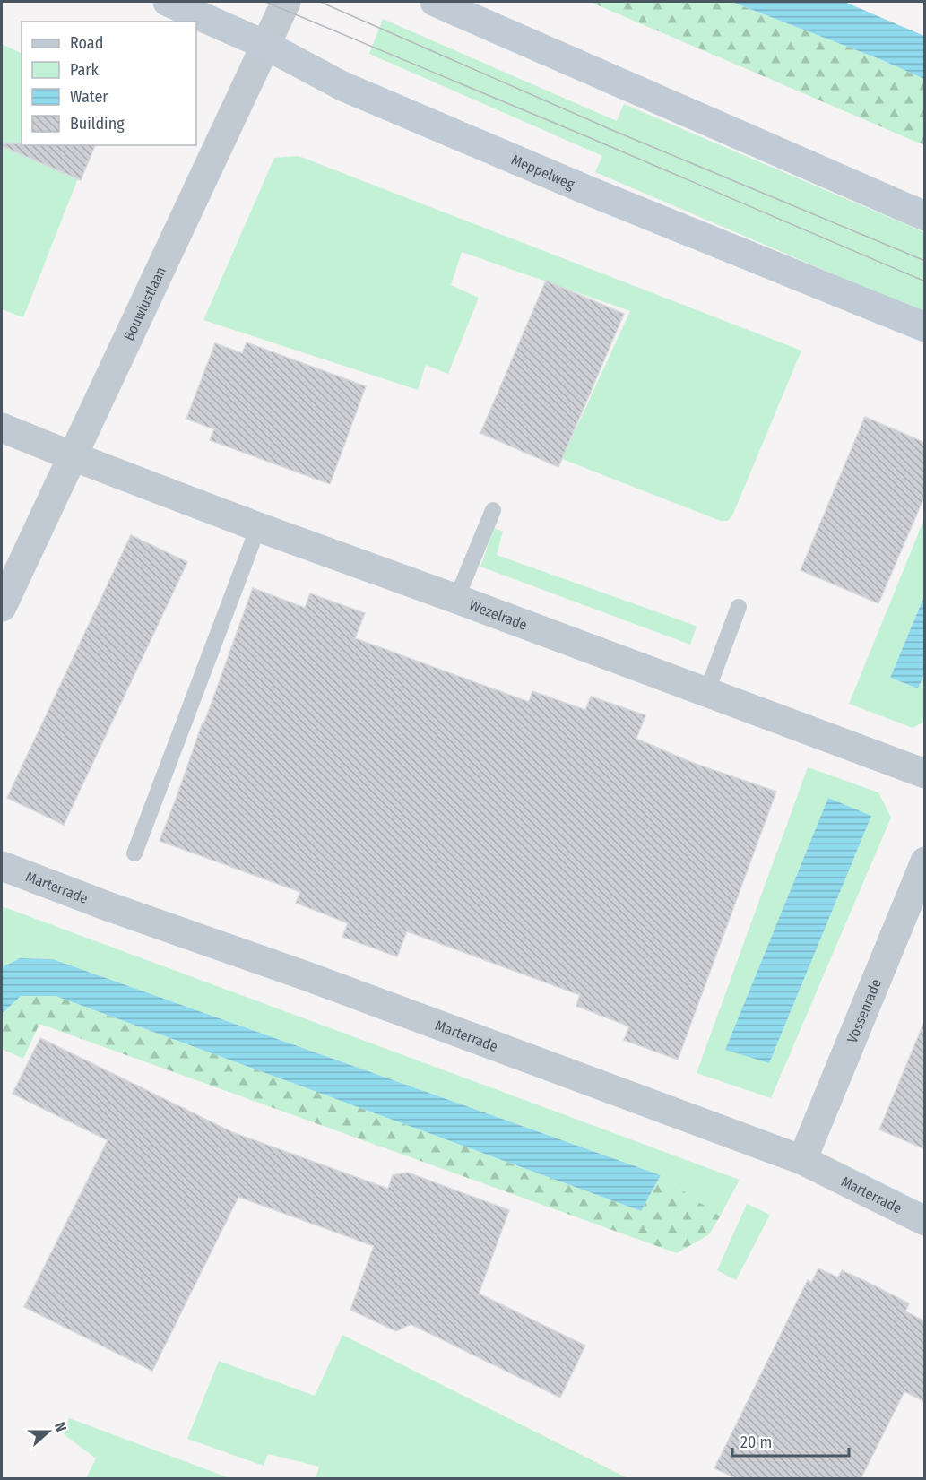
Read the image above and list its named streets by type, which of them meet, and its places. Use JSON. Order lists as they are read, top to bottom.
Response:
{
  "streets": {
    "main road": ["Meppelweg"],
    "street": [
      "Bouwlustlaan",
      "Wezelrade",
      "Marterrade",
      "Vossenrade"
    ]
  },
  "crossings": [
    ["Meppelweg", "Bouwlustlaan"],
    ["Bouwlustlaan", "Wezelrade"],
    ["Marterrade", "Vossenrade"]
  ],
  "legend": [
    "Road",
    "Park",
    "Water",
    "Building"
  ],
  "scale_bar": "20 m",
  "north": "right"
}
